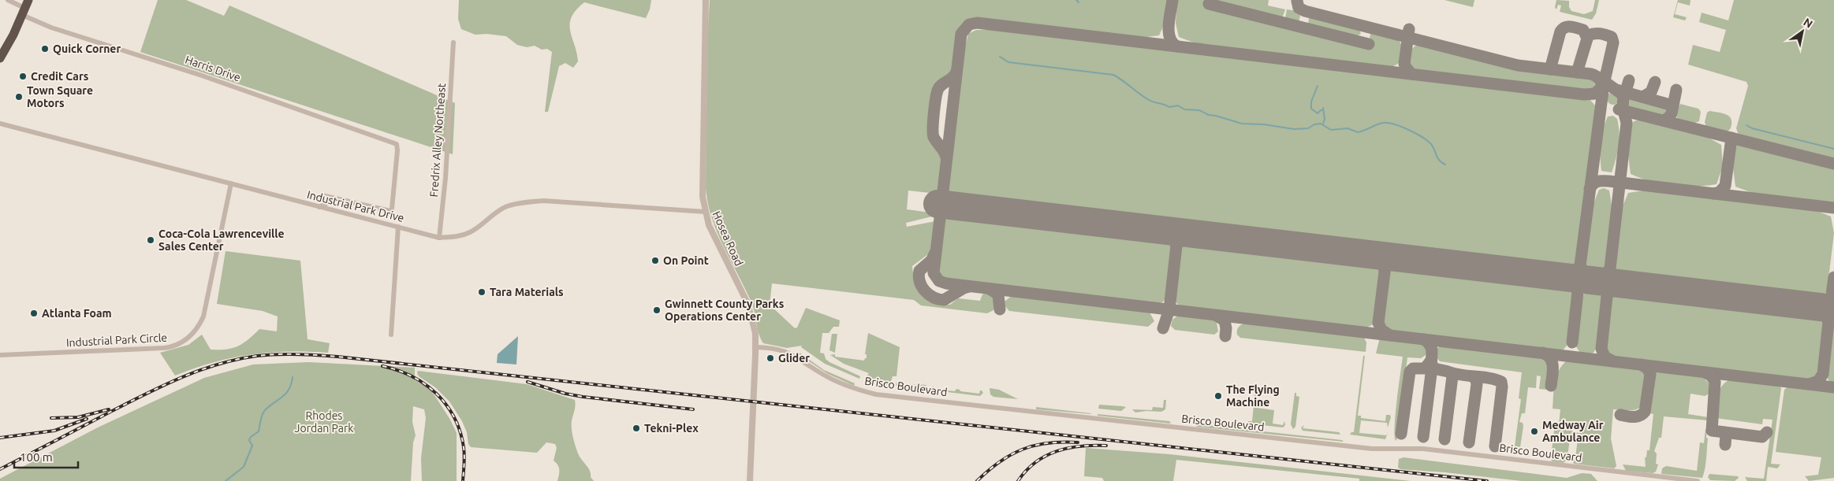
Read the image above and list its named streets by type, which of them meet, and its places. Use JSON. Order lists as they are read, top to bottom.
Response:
{
  "streets": {
    "street": [
      "Harris Drive",
      "Fredrix Alley Northeast",
      "Industrial Park Drive",
      "Hosea Road",
      "Industrial Park Circle",
      "Brisco Boulevard"
    ]
  },
  "crossings": [
    ["Fredrix Alley Northeast", "Industrial Park Drive"],
    ["Industrial Park Drive", "Hosea Road"],
    ["Industrial Park Drive", "Industrial Park Circle"],
    ["Hosea Road", "Brisco Boulevard"]
  ],
  "parks": ["Rhodes Jordan Park"],
  "places": [
    "Quick Corner",
    "Credit Cars",
    "Town Square Motors",
    "Coca-Cola Lawrenceville Sales Center",
    "On Point",
    "Tara Materials",
    "Gwinnett County Parks Operations Center",
    "Atlanta Foam",
    "Glider",
    "The Flying Machine",
    "Tekni-Plex",
    "Medway Air Ambulance"
  ],
  "scale_bar": "100 m",
  "north": "top right"
}
